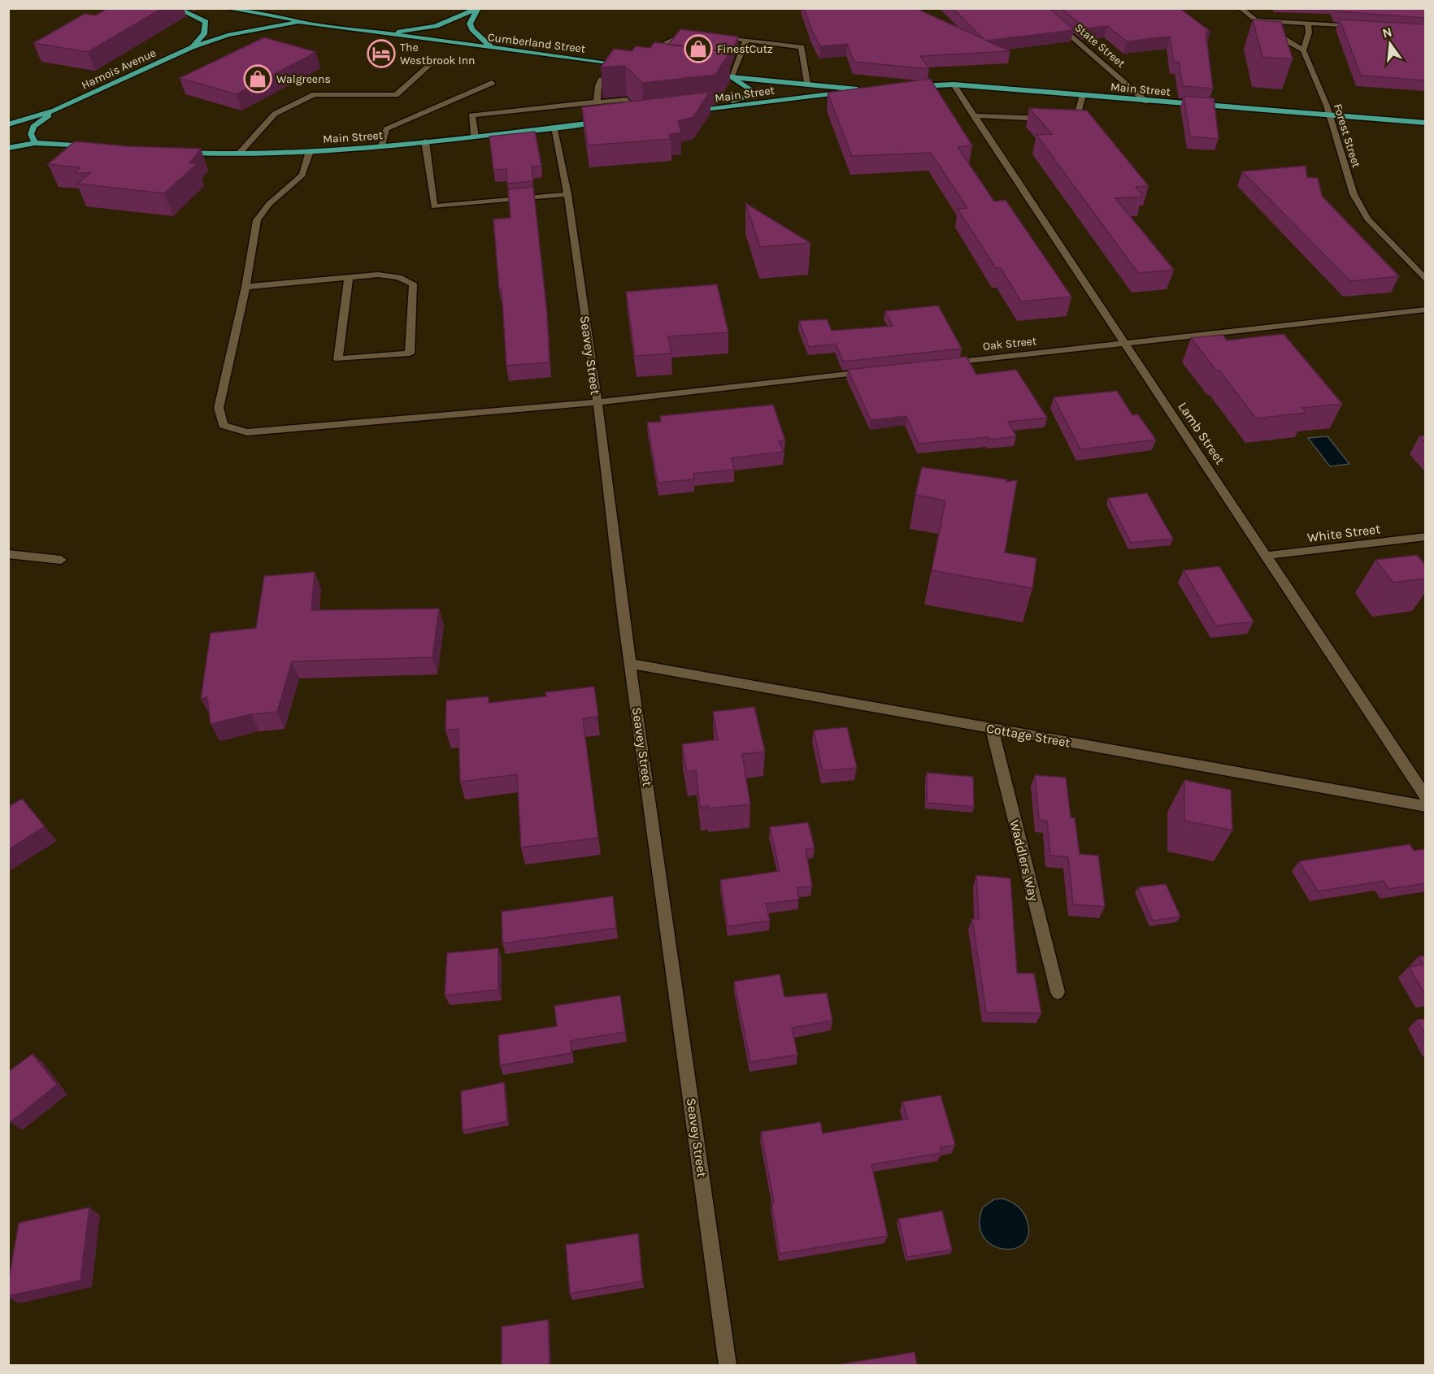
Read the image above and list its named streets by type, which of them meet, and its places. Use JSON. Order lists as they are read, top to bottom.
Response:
{
  "streets": {
    "main road": ["Cumberland Street", "Harnois Avenue", "Main Street"],
    "street": [
      "State Street",
      "Forest Street",
      "Oak Street",
      "Seavey Street",
      "Lamb Street",
      "White Street",
      "Cottage Street",
      "Waddlers Way"
    ]
  },
  "crossings": [
    ["Cumberland Street", "Harnois Avenue"],
    ["State Street", "Main Street"],
    ["Main Street", "Forest Street"],
    ["Main Street", "Seavey Street"],
    ["Main Street", "Lamb Street"],
    ["Oak Street", "Lamb Street"],
    ["Seavey Street", "Cottage Street"],
    ["Lamb Street", "White Street"],
    ["Cottage Street", "Waddlers Way"]
  ],
  "places": {
    "shop": ["FinestCutz", "Walgreens"],
    "hotel": ["The Westbrook Inn"]
  },
  "north": "top"
}
